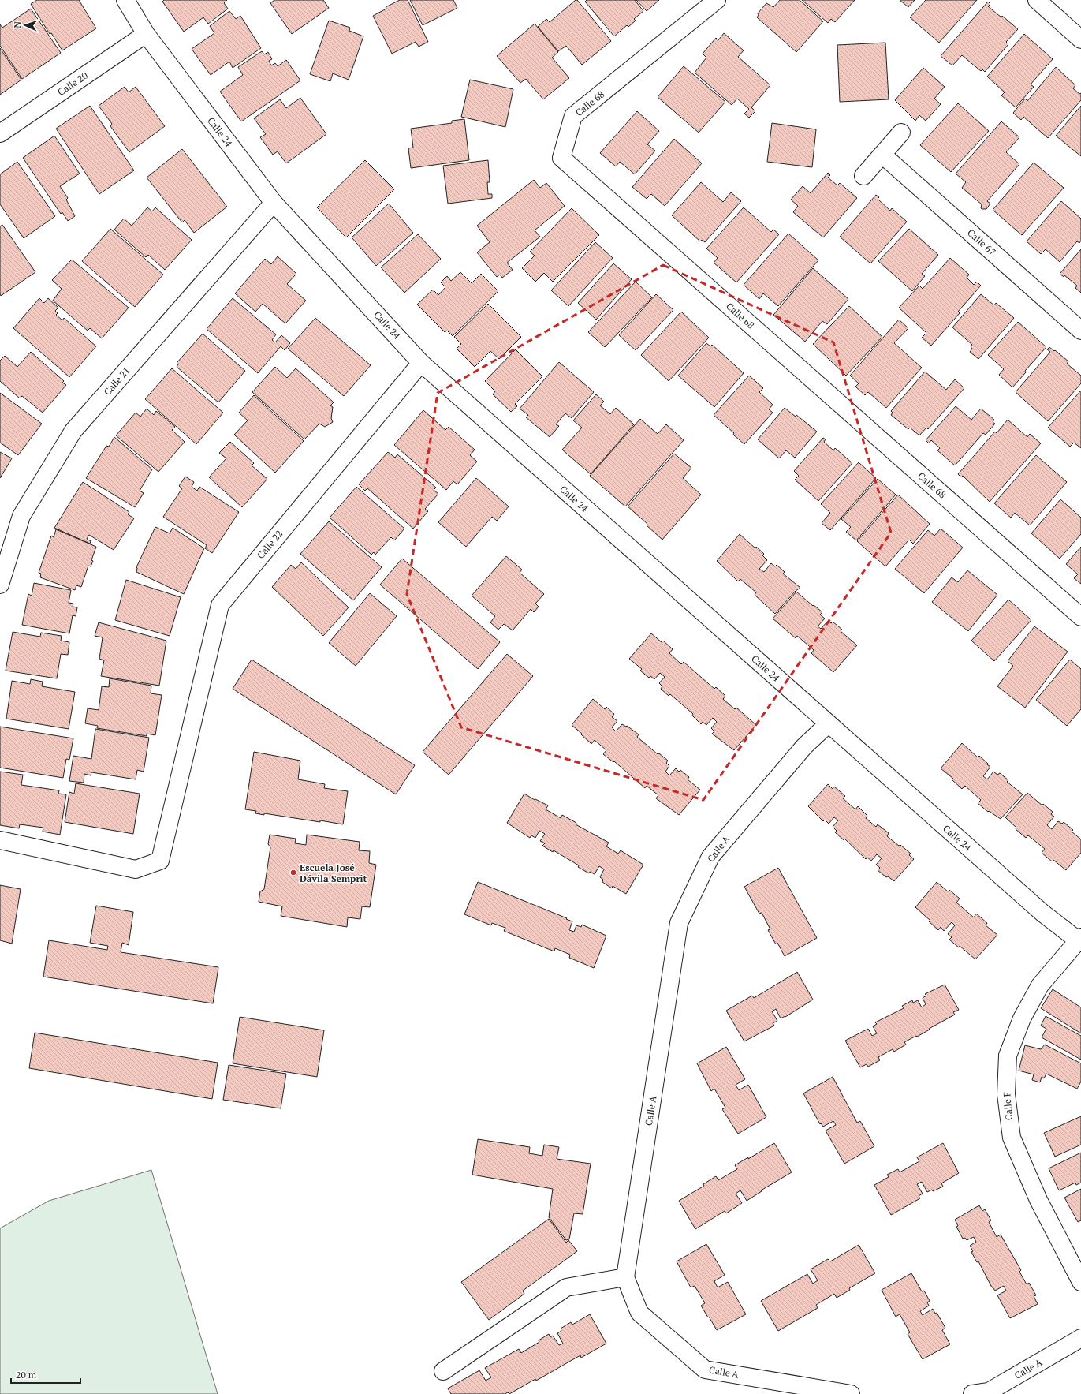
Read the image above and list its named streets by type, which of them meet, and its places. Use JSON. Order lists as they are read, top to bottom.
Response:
{
  "streets": {
    "street": [
      "Calle 20",
      "Calle 68",
      "Calle 24",
      "Calle 67",
      "Calle 21",
      "Calle 22",
      "Calle A",
      "Calle F"
    ]
  },
  "crossings": [
    ["Calle 20", "Calle 24"],
    ["Calle 24", "Calle 21"],
    ["Calle 24", "Calle 22"],
    ["Calle 24", "Calle A"],
    ["Calle 24", "Calle F"]
  ],
  "places": ["Escuela José Dávila Semprit"],
  "scale_bar": "20 m",
  "north": "left"
}
